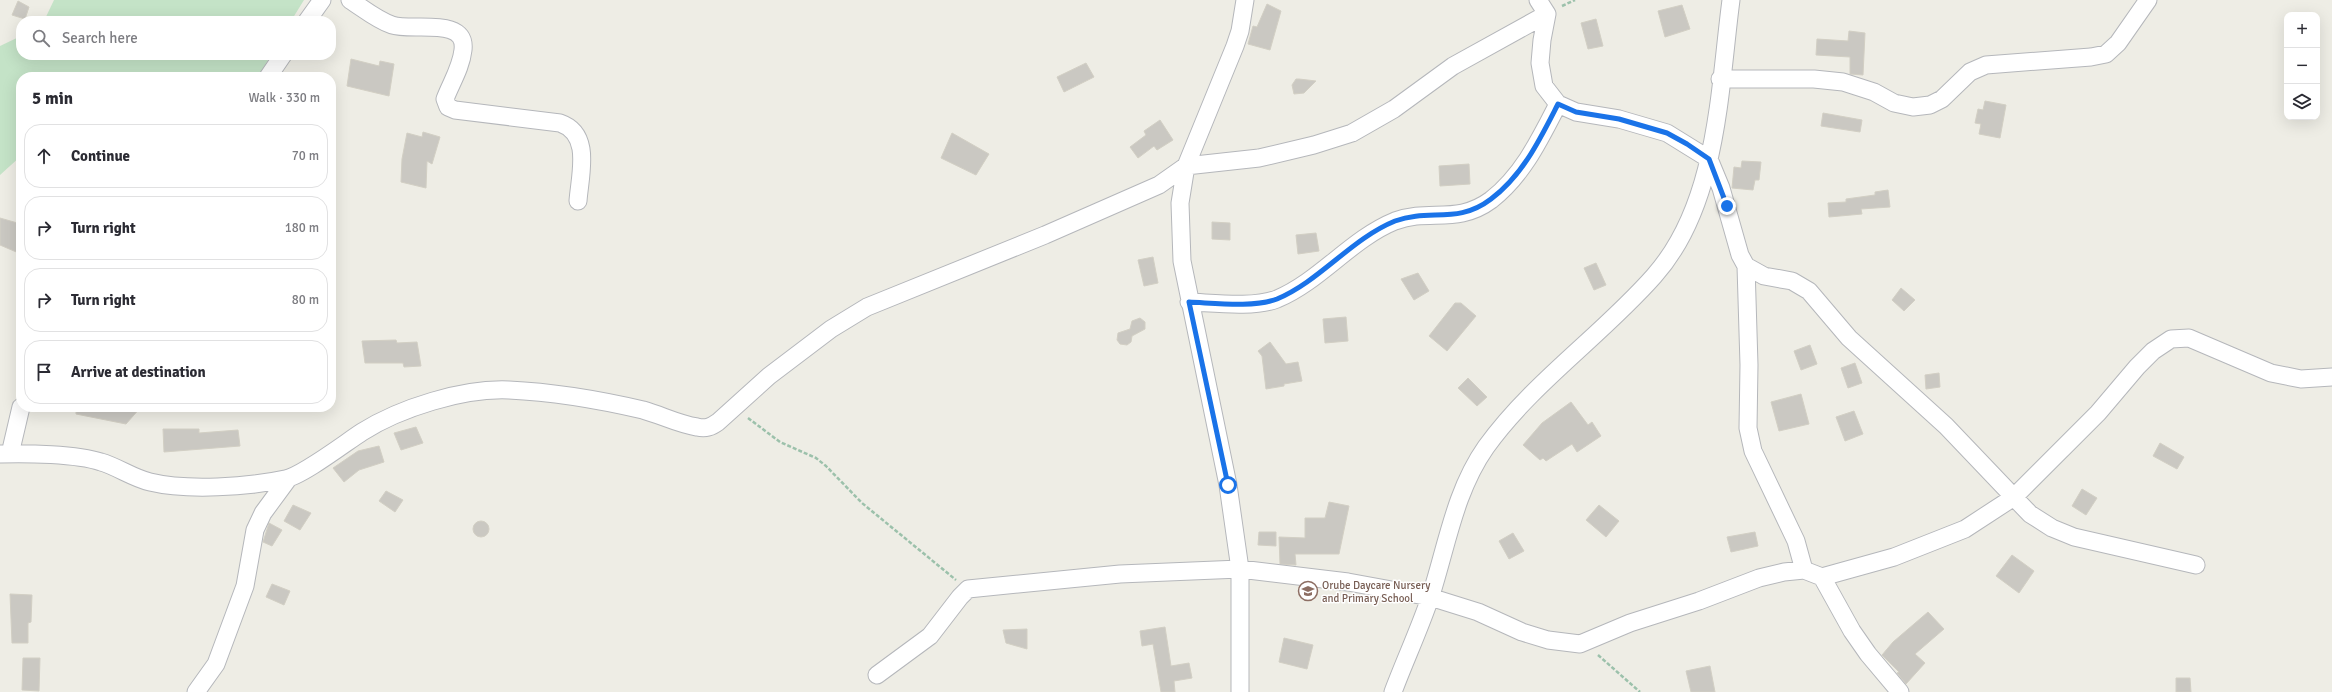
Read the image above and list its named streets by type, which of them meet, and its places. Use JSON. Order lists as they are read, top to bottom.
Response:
{
  "places": {
    "school or university": ["Orube Daycare Nursery and Primary School"]
  },
  "page": {
    "map_buttons": ["+", "−"],
    "search": "Search here",
    "heading": ["5 min", "Walk · 330 m"],
    "list": [
      ["Continue", "70 m"],
      ["Turn right", "180 m"],
      ["Turn right", "80 m"],
      "Arrive at destination"
    ]
  }
}
